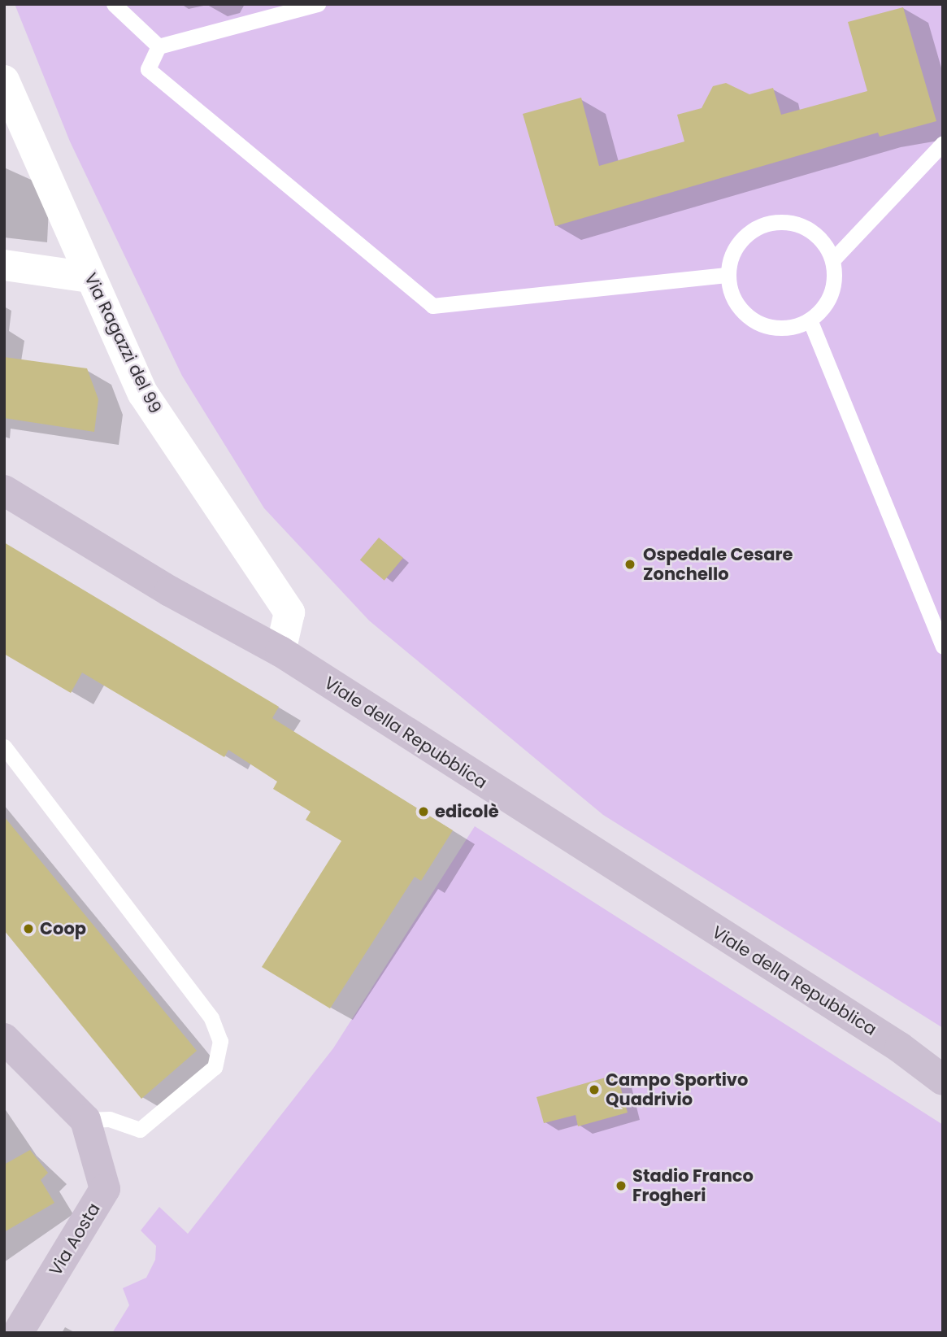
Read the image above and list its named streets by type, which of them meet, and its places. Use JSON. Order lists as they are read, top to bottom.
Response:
{
  "streets": {
    "street": ["Via Ragazzi del 99", "Viale della Repubblica", "Via Aosta"]
  },
  "crossings": [
    ["Via Ragazzi del 99", "Viale della Repubblica"]
  ],
  "places": [
    "Ospedale Cesare Zonchello",
    "edicolè",
    "Coop",
    "Campo Sportivo Quadrivio",
    "Stadio Franco Frogheri"
  ]
}
